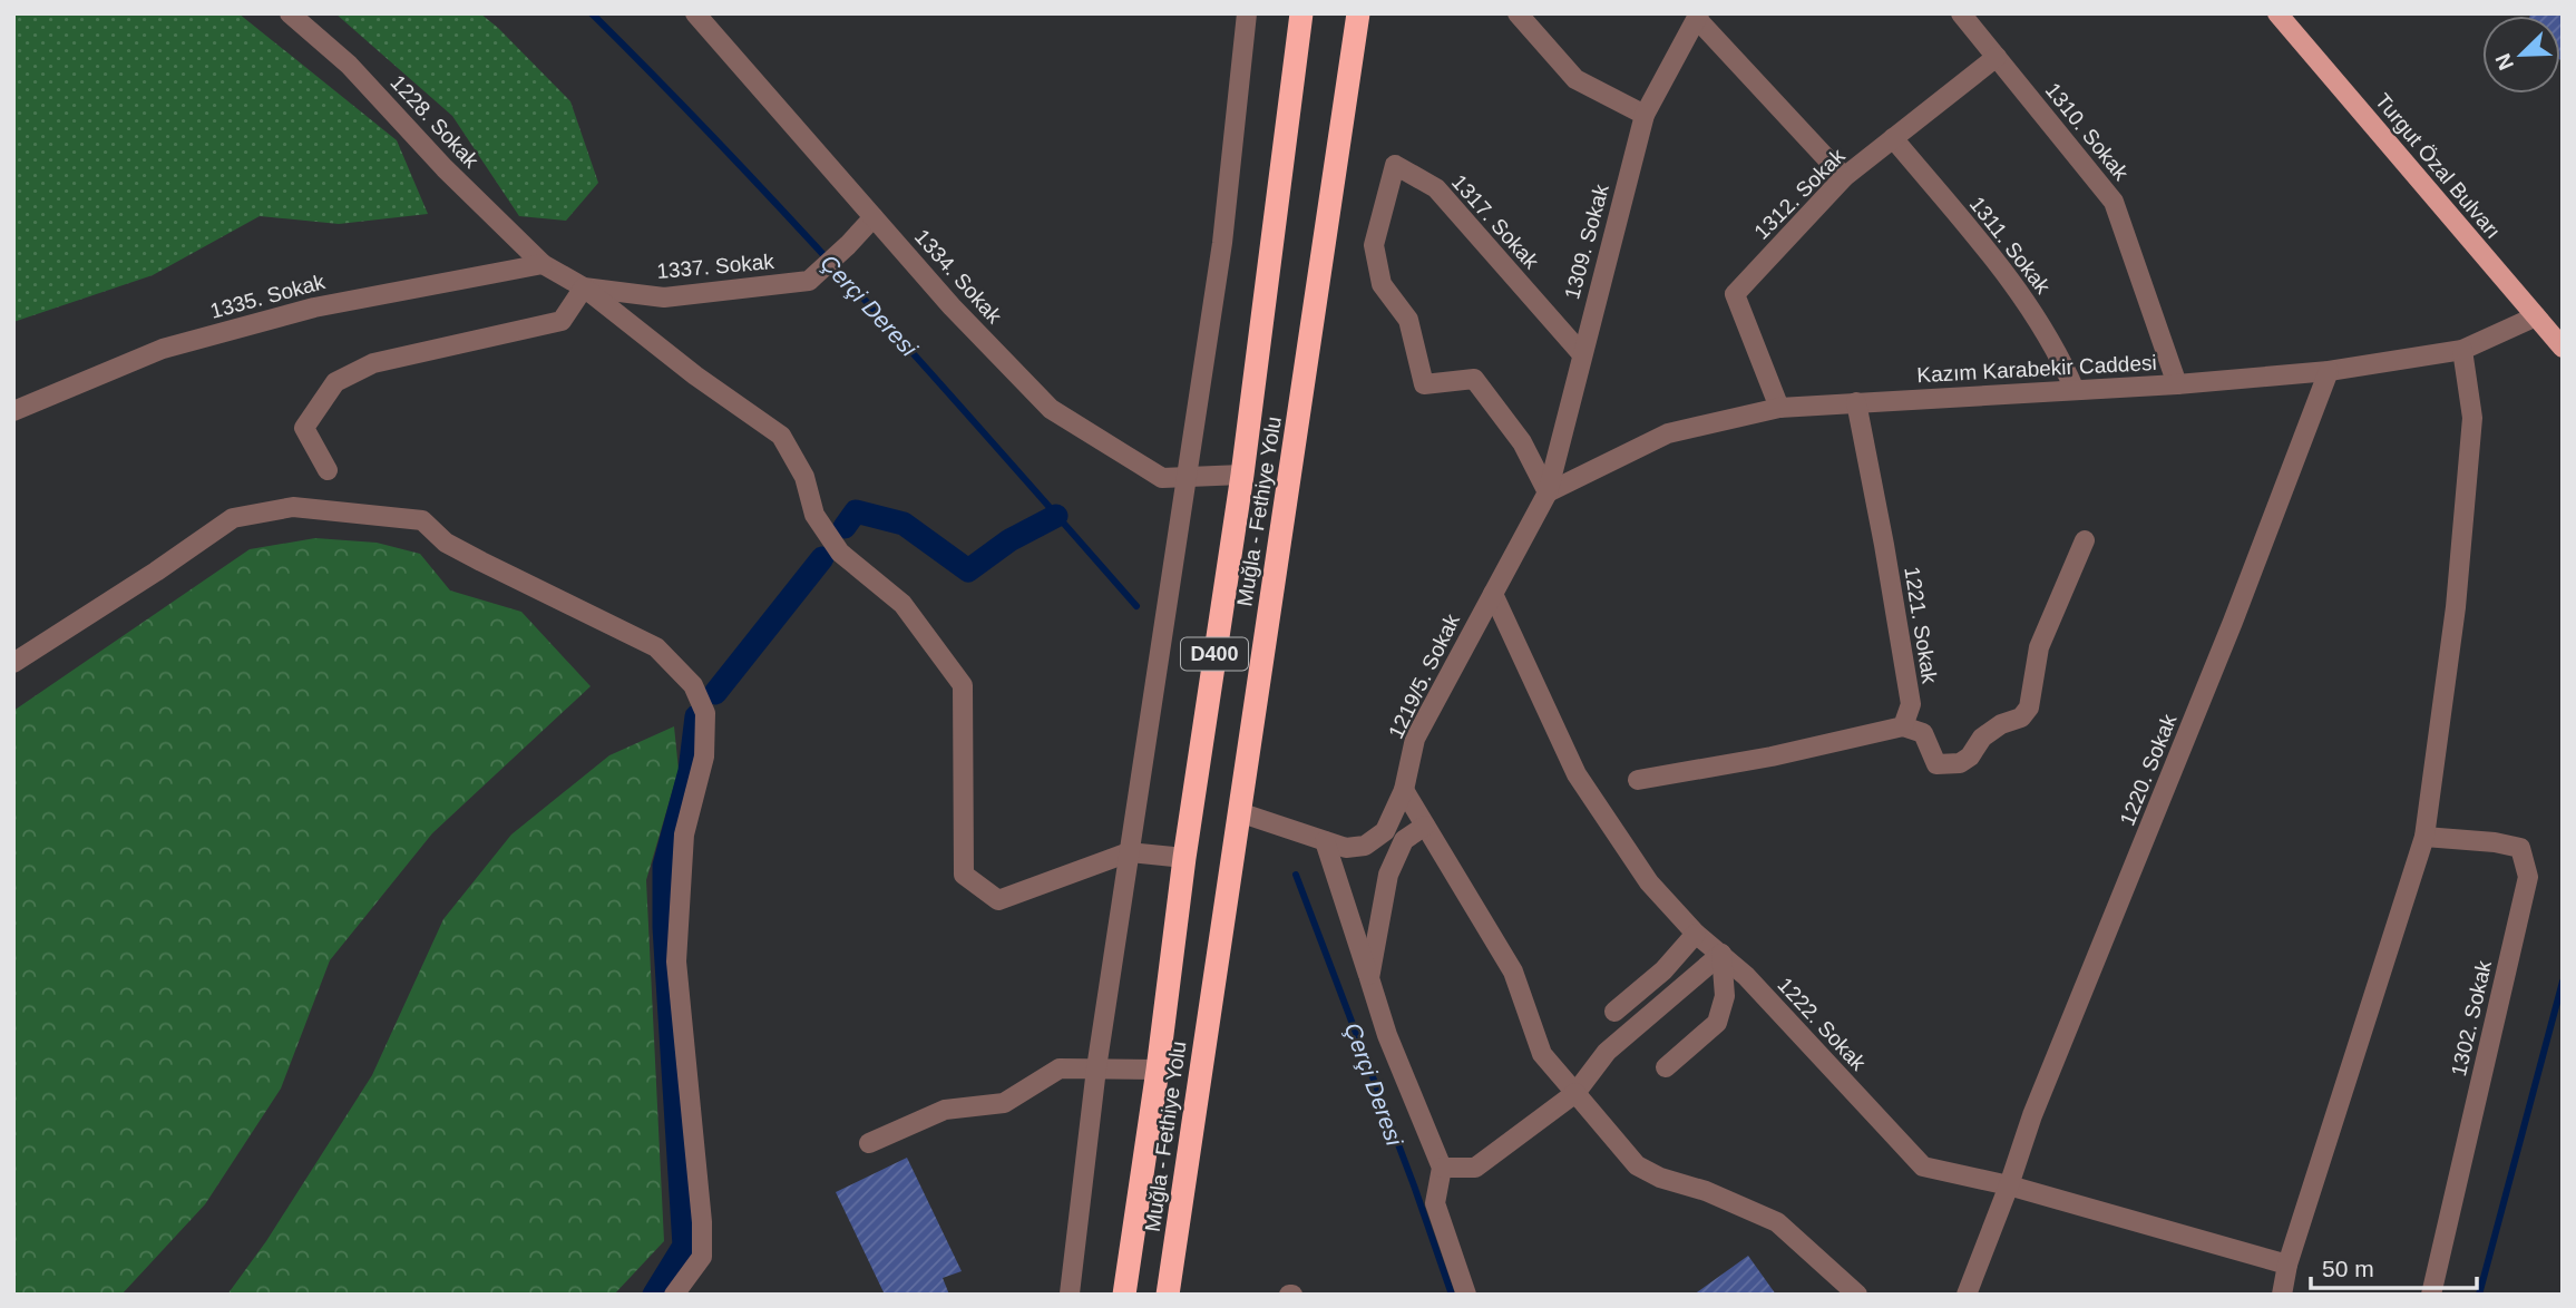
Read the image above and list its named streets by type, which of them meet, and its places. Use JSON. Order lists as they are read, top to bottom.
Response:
{
  "streets": {
    "highway": ["Muğla - Fethiye Yolu", "D400"],
    "main road": ["Turgut Özal Bulvarı"],
    "street": [
      "1228. Sokak",
      "1310. Sokak",
      "1312. Sokak",
      "1317. Sokak",
      "1309. Sokak",
      "1311. Sokak",
      "1337. Sokak",
      "1334. Sokak",
      "1335. Sokak",
      "Kazım Karabekir Caddesi",
      "1221. Sokak",
      "1219/5. Sokak",
      "1220. Sokak",
      "1302. Sokak",
      "1222. Sokak"
    ]
  },
  "crossings": [
    ["1228. Sokak", "1337. Sokak"],
    ["1228. Sokak", "1335. Sokak"],
    ["1310. Sokak", "1312. Sokak"],
    ["1310. Sokak", "Kazım Karabekir Caddesi"],
    ["Turgut Özal Bulvarı", "Kazım Karabekir Caddesi"],
    ["1312. Sokak", "1311. Sokak"],
    ["1312. Sokak", "Kazım Karabekir Caddesi"],
    ["1317. Sokak", "1309. Sokak"],
    ["1317. Sokak", "Kazım Karabekir Caddesi"],
    ["1317. Sokak", "1219/5. Sokak"],
    ["1309. Sokak", "Kazım Karabekir Caddesi"],
    ["1309. Sokak", "1219/5. Sokak"],
    ["1311. Sokak", "Kazım Karabekir Caddesi"],
    ["1337. Sokak", "1334. Sokak"],
    ["1337. Sokak", "1335. Sokak"],
    ["1334. Sokak", "Muğla - Fethiye Yolu"],
    ["Kazım Karabekir Caddesi", "1221. Sokak"],
    ["Kazım Karabekir Caddesi", "1219/5. Sokak"],
    ["Kazım Karabekir Caddesi", "1220. Sokak"],
    ["Muğla - Fethiye Yolu", "1219/5. Sokak"],
    ["1219/5. Sokak", "1222. Sokak"],
    ["1220. Sokak", "1222. Sokak"]
  ],
  "water": ["Çerçi Deresi"],
  "scale_bar": "50 m",
  "north": "bottom left"
}
